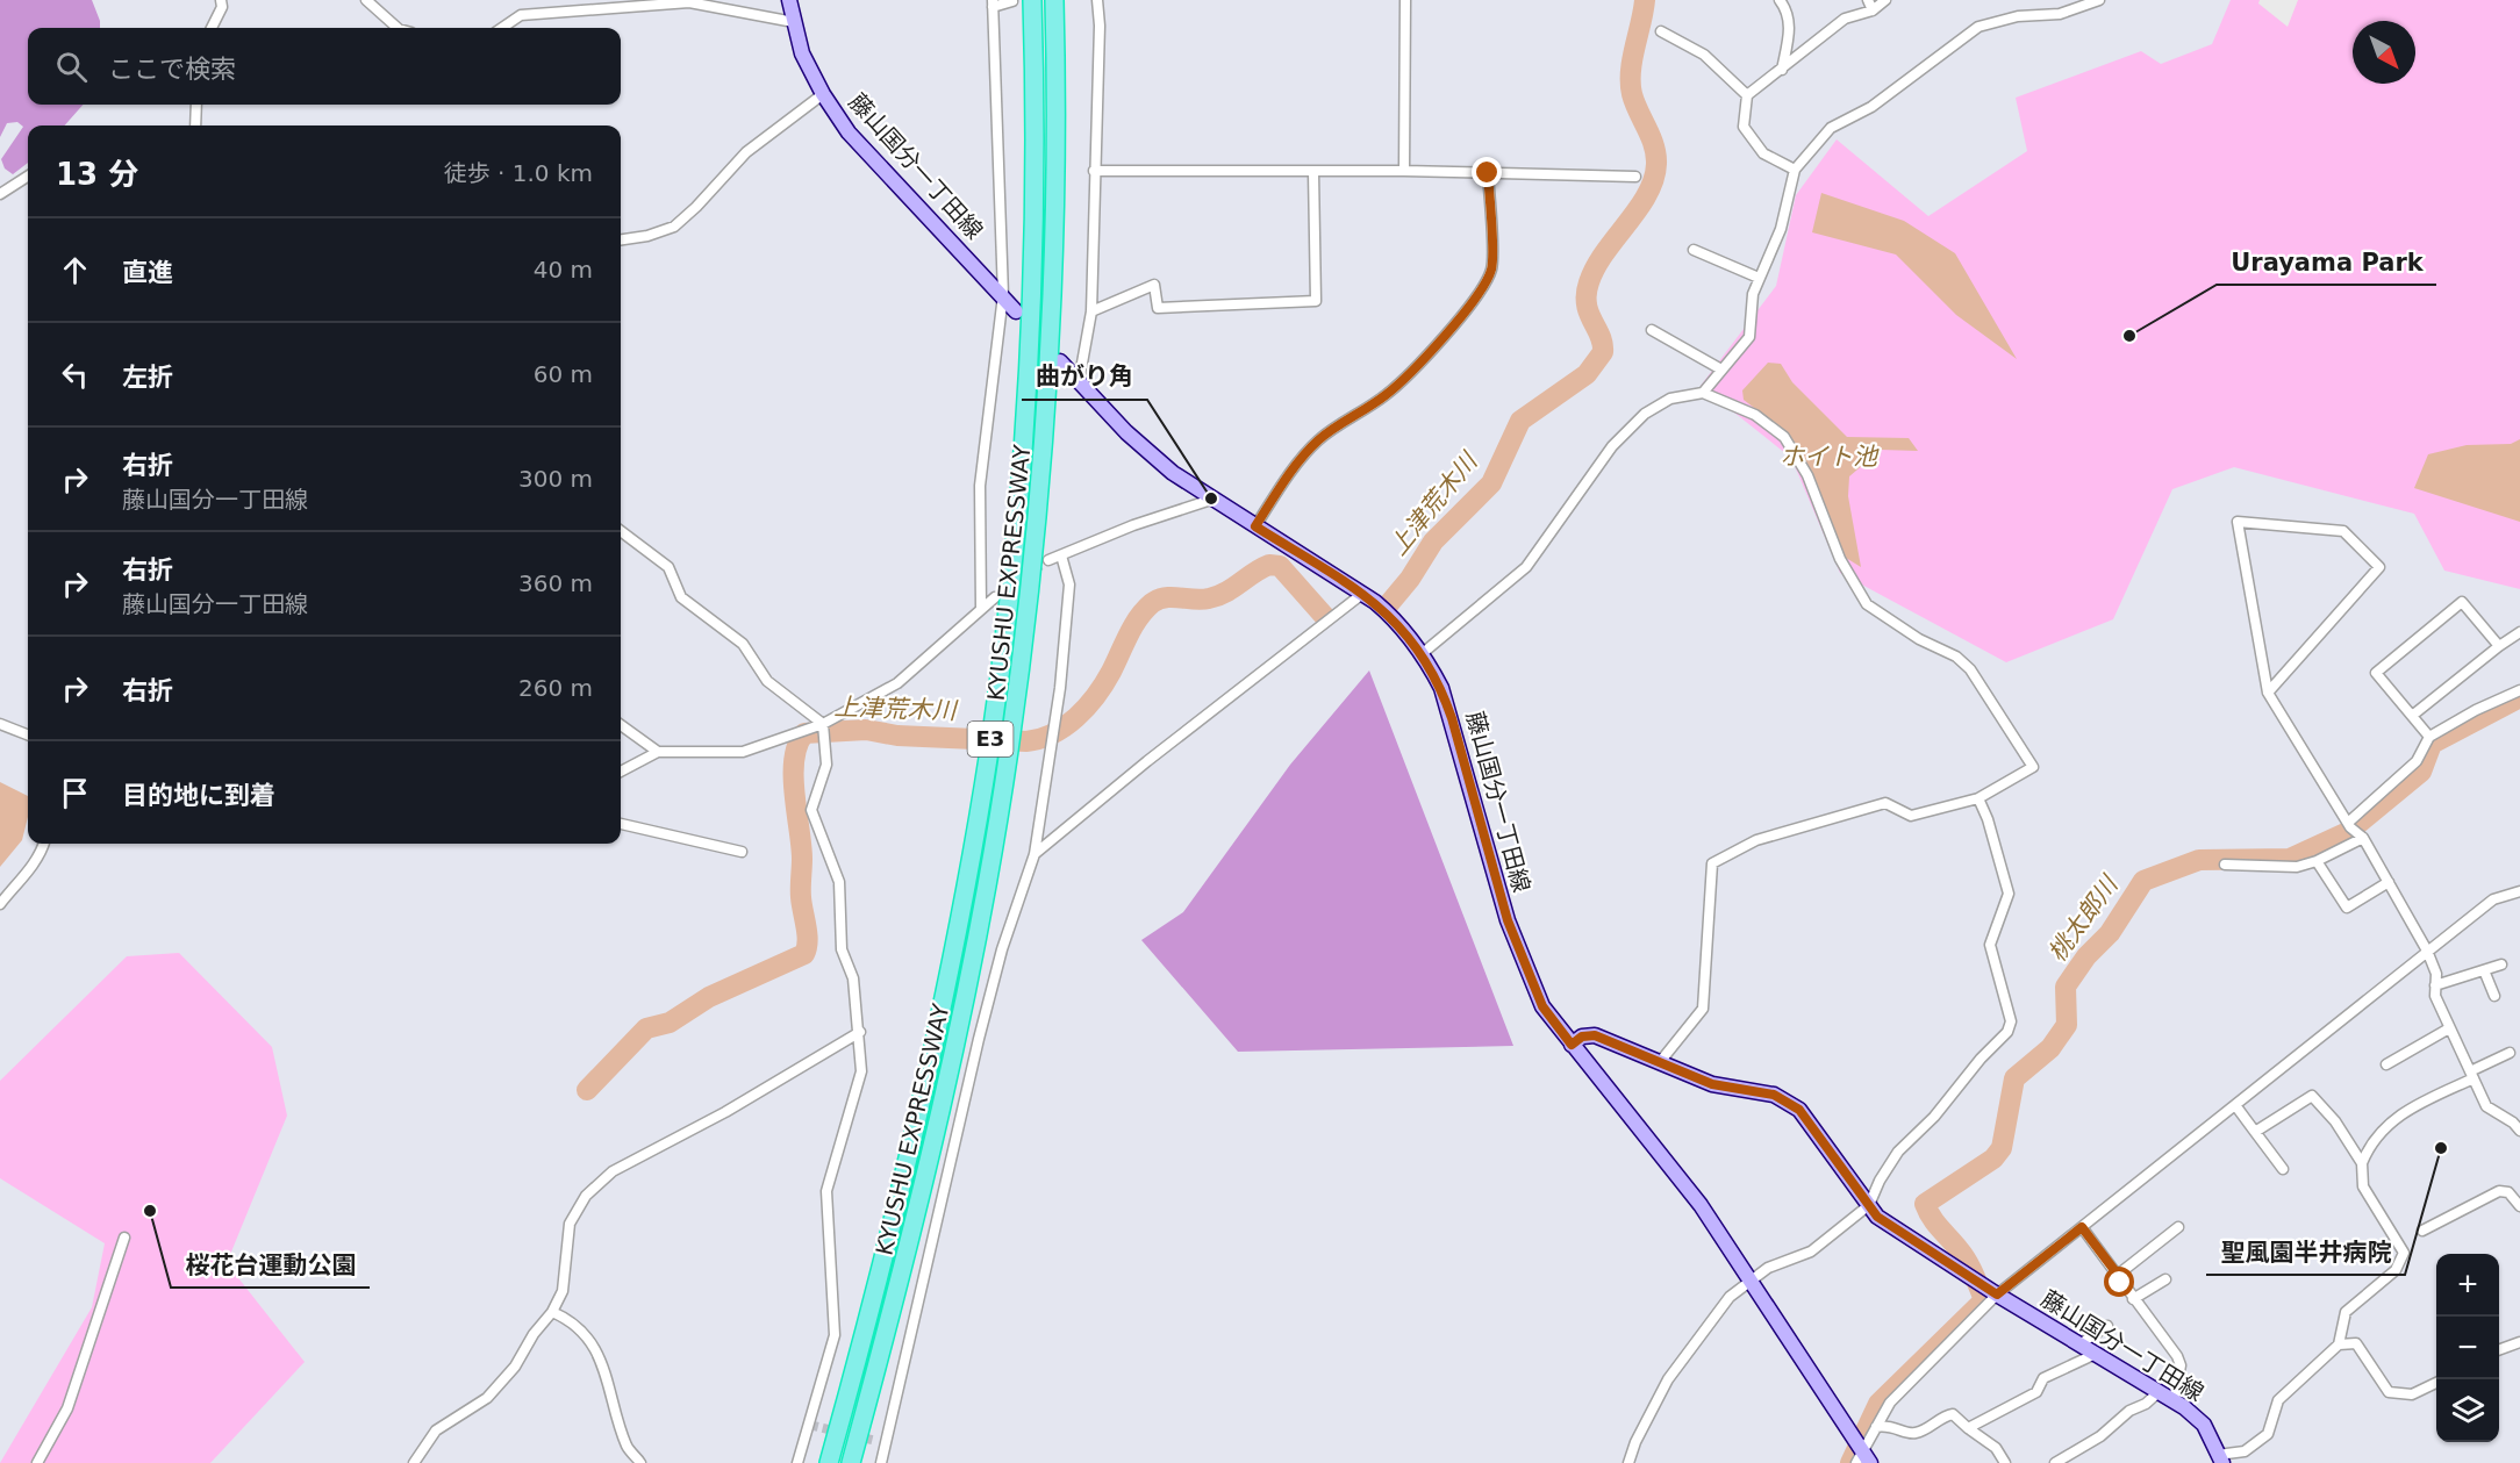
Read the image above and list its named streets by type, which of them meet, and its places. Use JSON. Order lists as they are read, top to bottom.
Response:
{
  "streets": {
    "highway": ["KYUSHU EXPRESSWAY", "E3"],
    "main road": ["藤山国分一丁田線"]
  },
  "water": ["ホイト池", "上津荒木川", "桃太郎川"],
  "places": [
    "Urayama Park",
    "曲がり角",
    "聖風園半井病院",
    "桜花台運動公園"
  ],
  "north": "bottom right",
  "page": {
    "search": "ここで検索",
    "heading": ["13 分", "徒歩 · 1.0 km"],
    "list": [
      ["直進", "40 m"],
      ["左折", "60 m"],
      ["右折", "藤山国分一丁田線", "300 m"],
      ["右折", "藤山国分一丁田線", "360 m"],
      ["右折", "260 m"],
      "目的地に到着"
    ],
    "map_buttons": ["+", "−"]
  }
}
